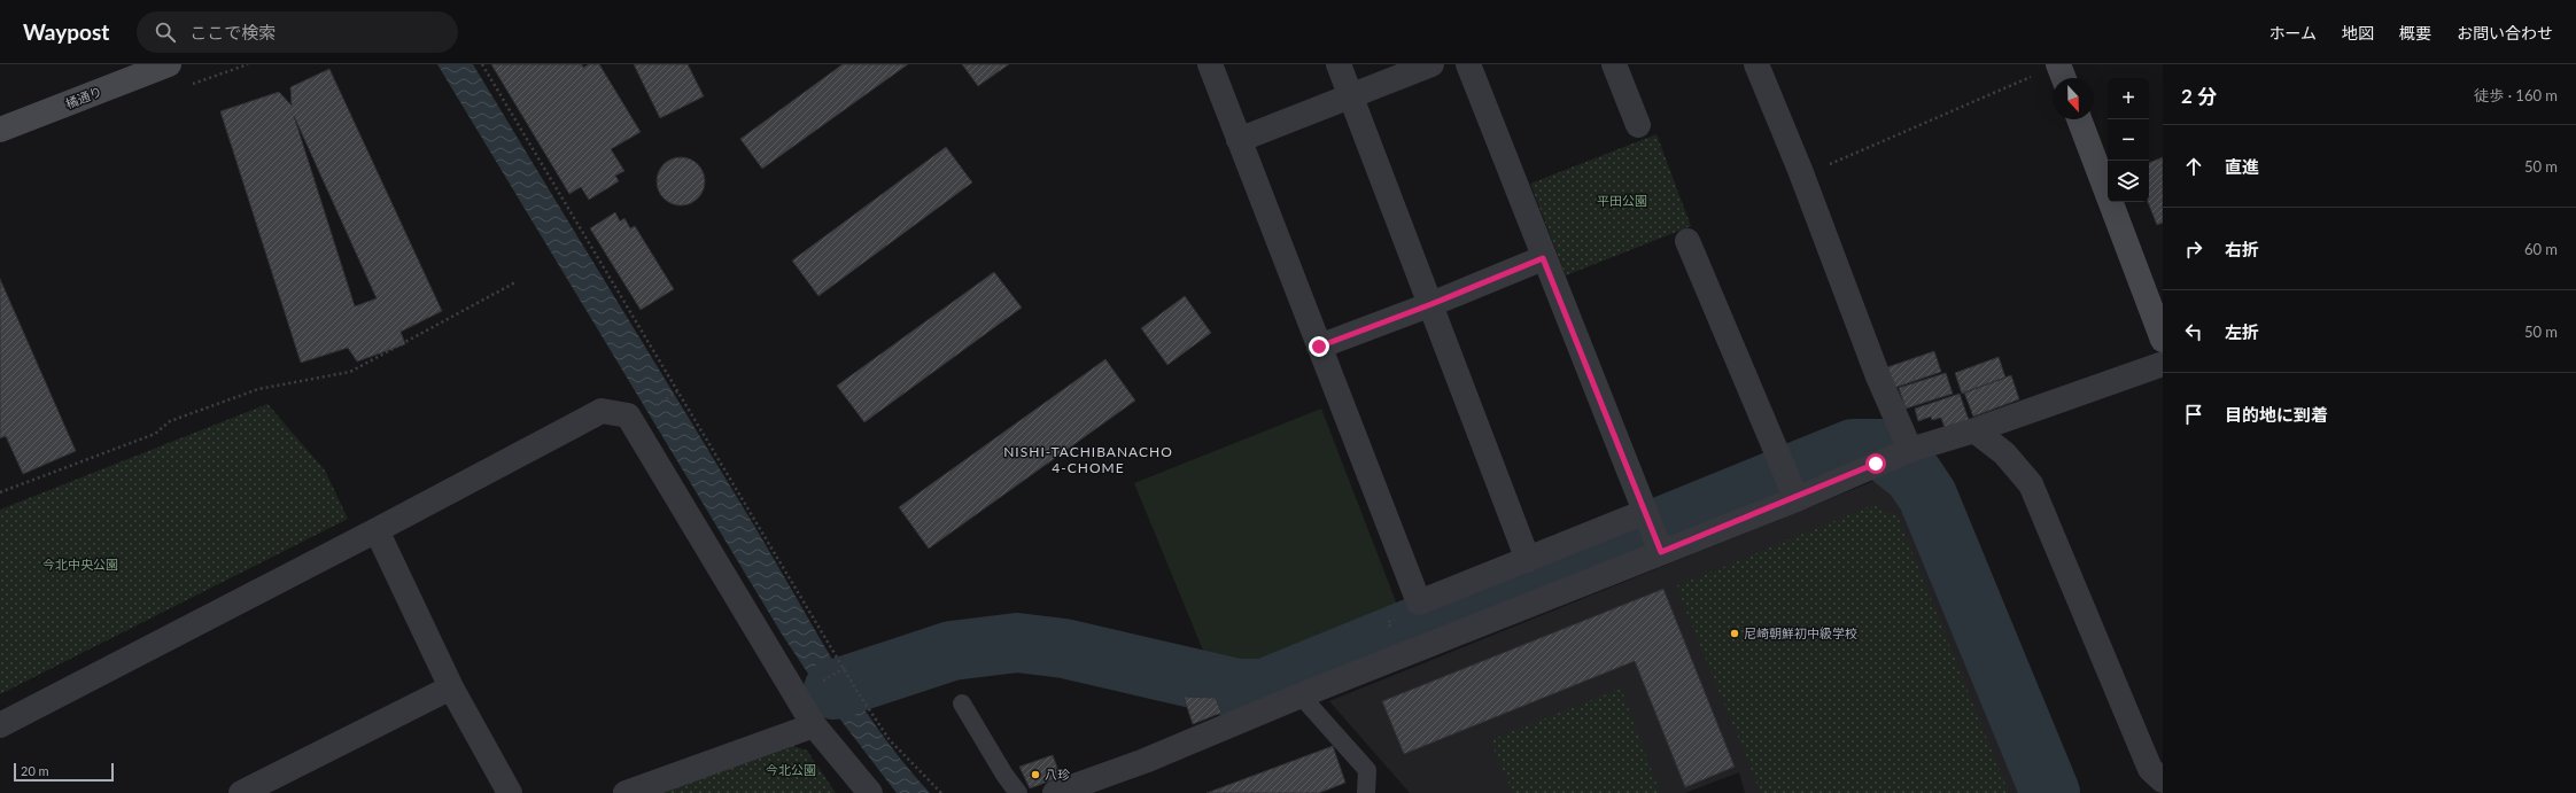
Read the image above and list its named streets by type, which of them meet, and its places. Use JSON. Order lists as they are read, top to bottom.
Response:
{
  "streets": {
    "street": ["橘通り"]
  },
  "districts": ["NISHI-TACHIBANACHO 4-CHOME"],
  "parks": ["平田公園", "今北中央公園", "今北公園"],
  "places": ["尼崎朝鮮初中級学校", "八珍"],
  "scale_bar": "20 m",
  "north": "bottom",
  "page": {
    "header": "Waypost",
    "search": "ここで検索",
    "nav": [
      "ホーム",
      "地図",
      "概要",
      "お問い合わせ"
    ],
    "heading": ["2 分", "徒歩 · 160 m"],
    "map_buttons": ["+", "−"],
    "list": [
      ["直進", "50 m"],
      ["右折", "60 m"],
      ["左折", "50 m"],
      "目的地に到着"
    ],
    "scale": "20 m"
  }
}
